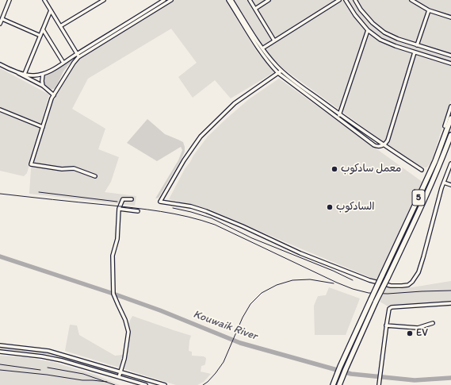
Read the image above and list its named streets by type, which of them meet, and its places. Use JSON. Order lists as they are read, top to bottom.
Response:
{
  "streets": {
    "highway": ["5"]
  },
  "water": ["Kouwaik River"],
  "places": ["معمل سادكوب", "السادكوب", "EV"]
}
